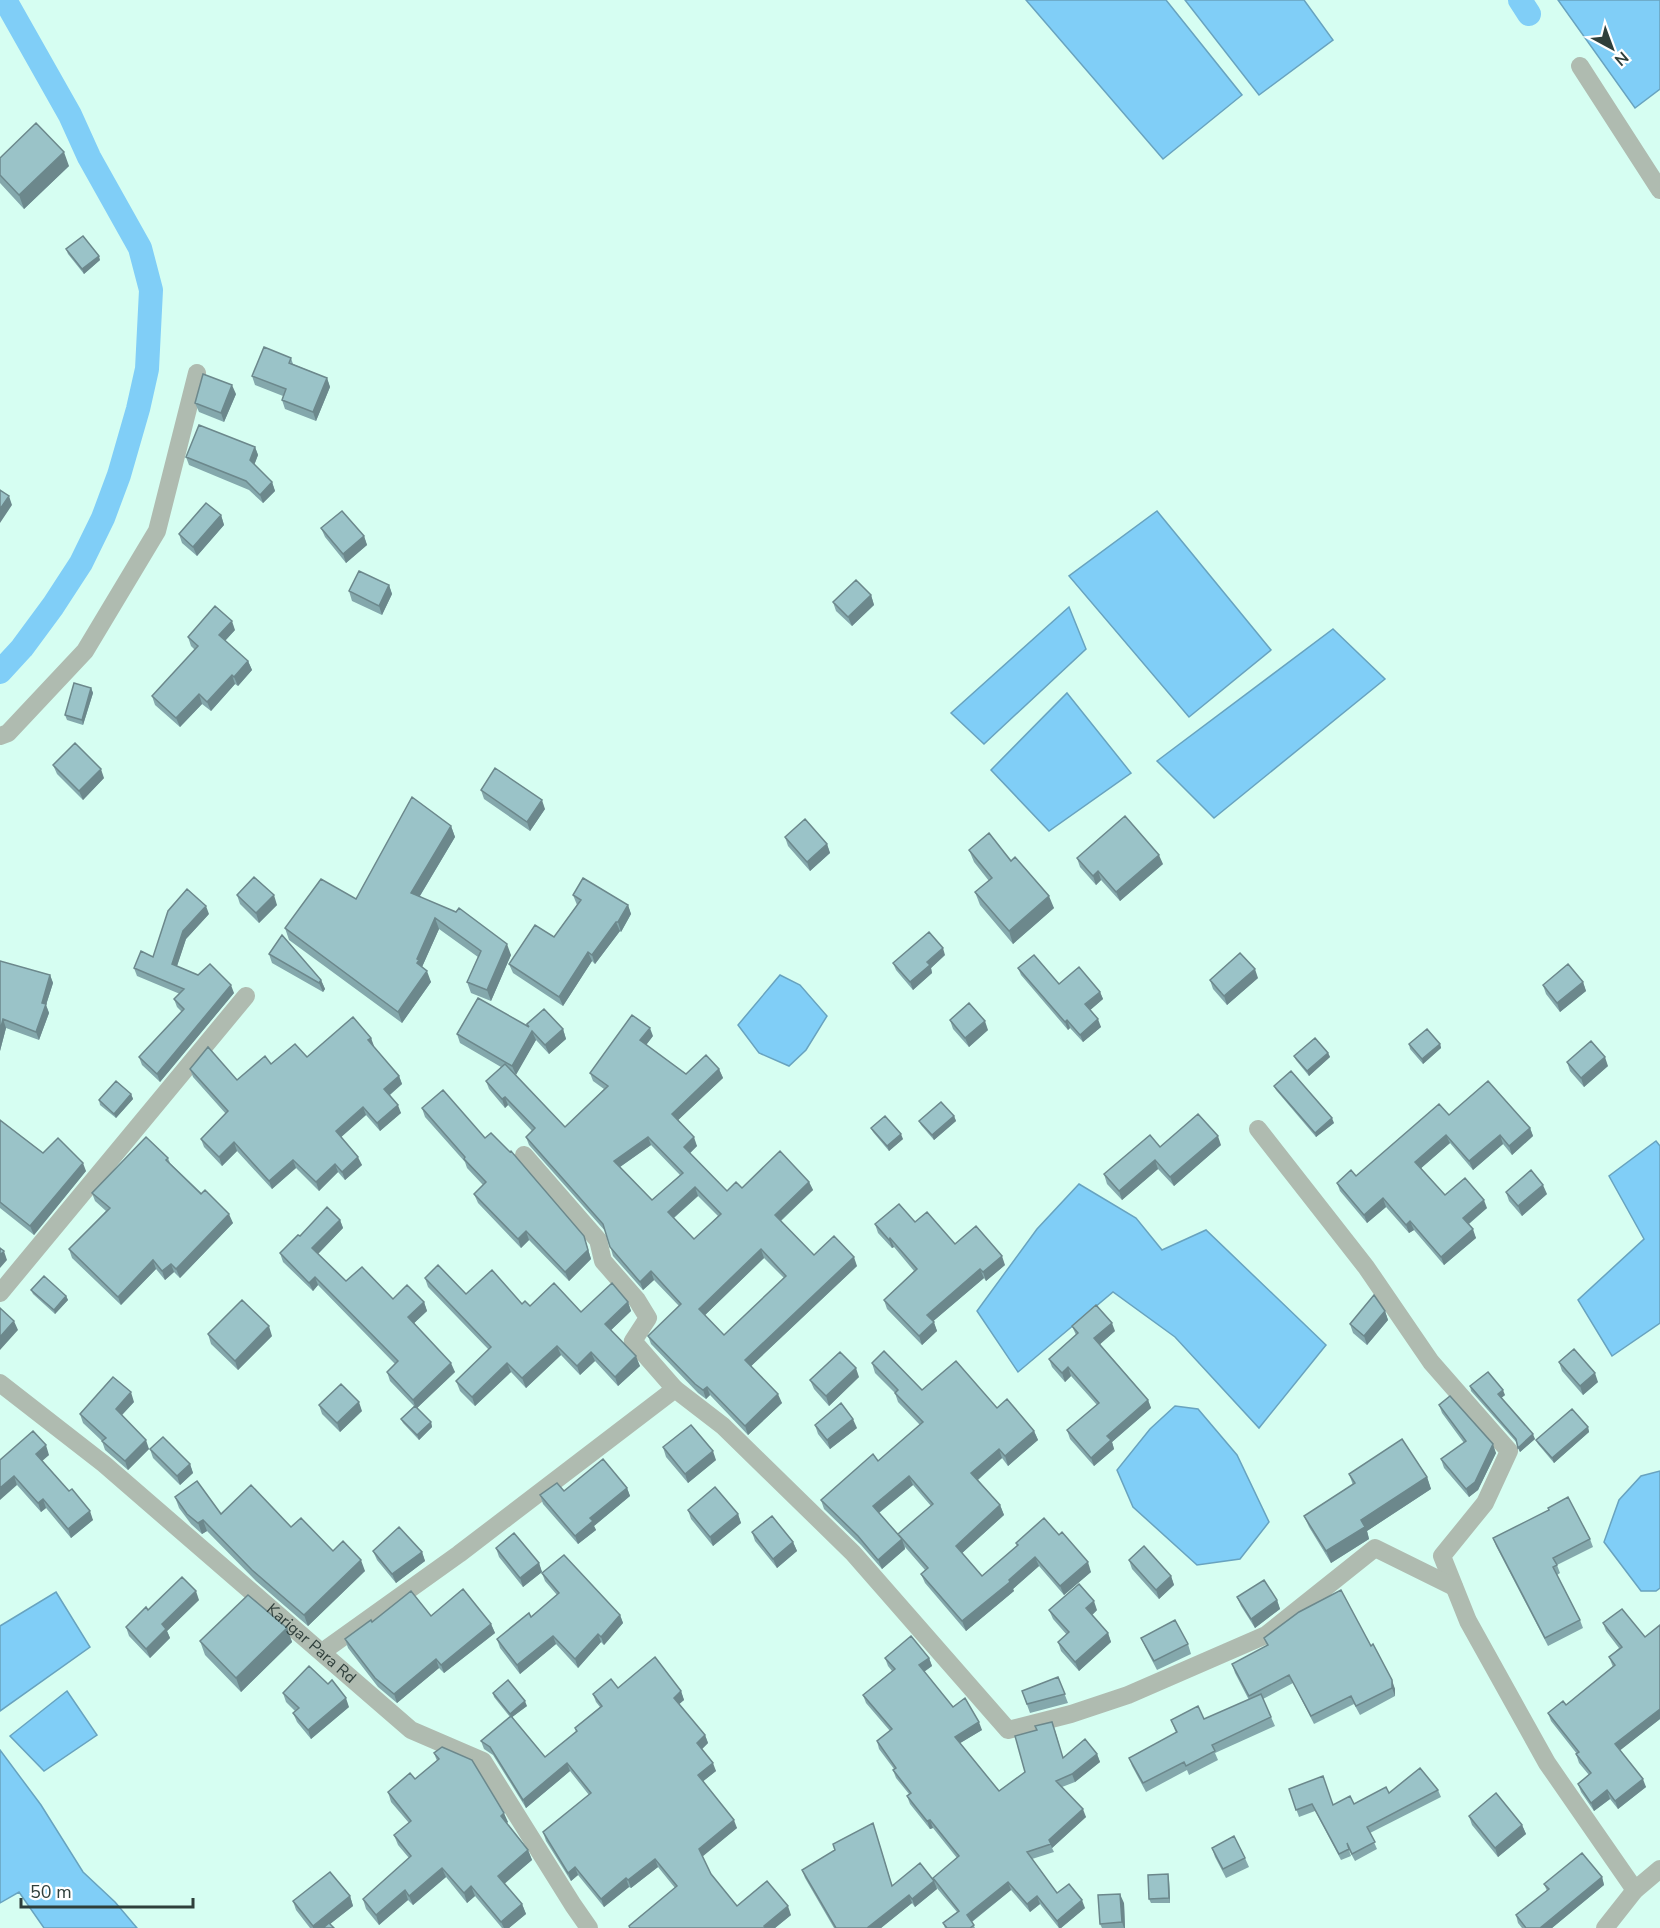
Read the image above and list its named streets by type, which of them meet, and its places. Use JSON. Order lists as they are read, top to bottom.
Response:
{
  "streets": {
    "street": ["Karigar Para Rd"]
  },
  "scale_bar": "50 m",
  "north": "bottom right"
}
